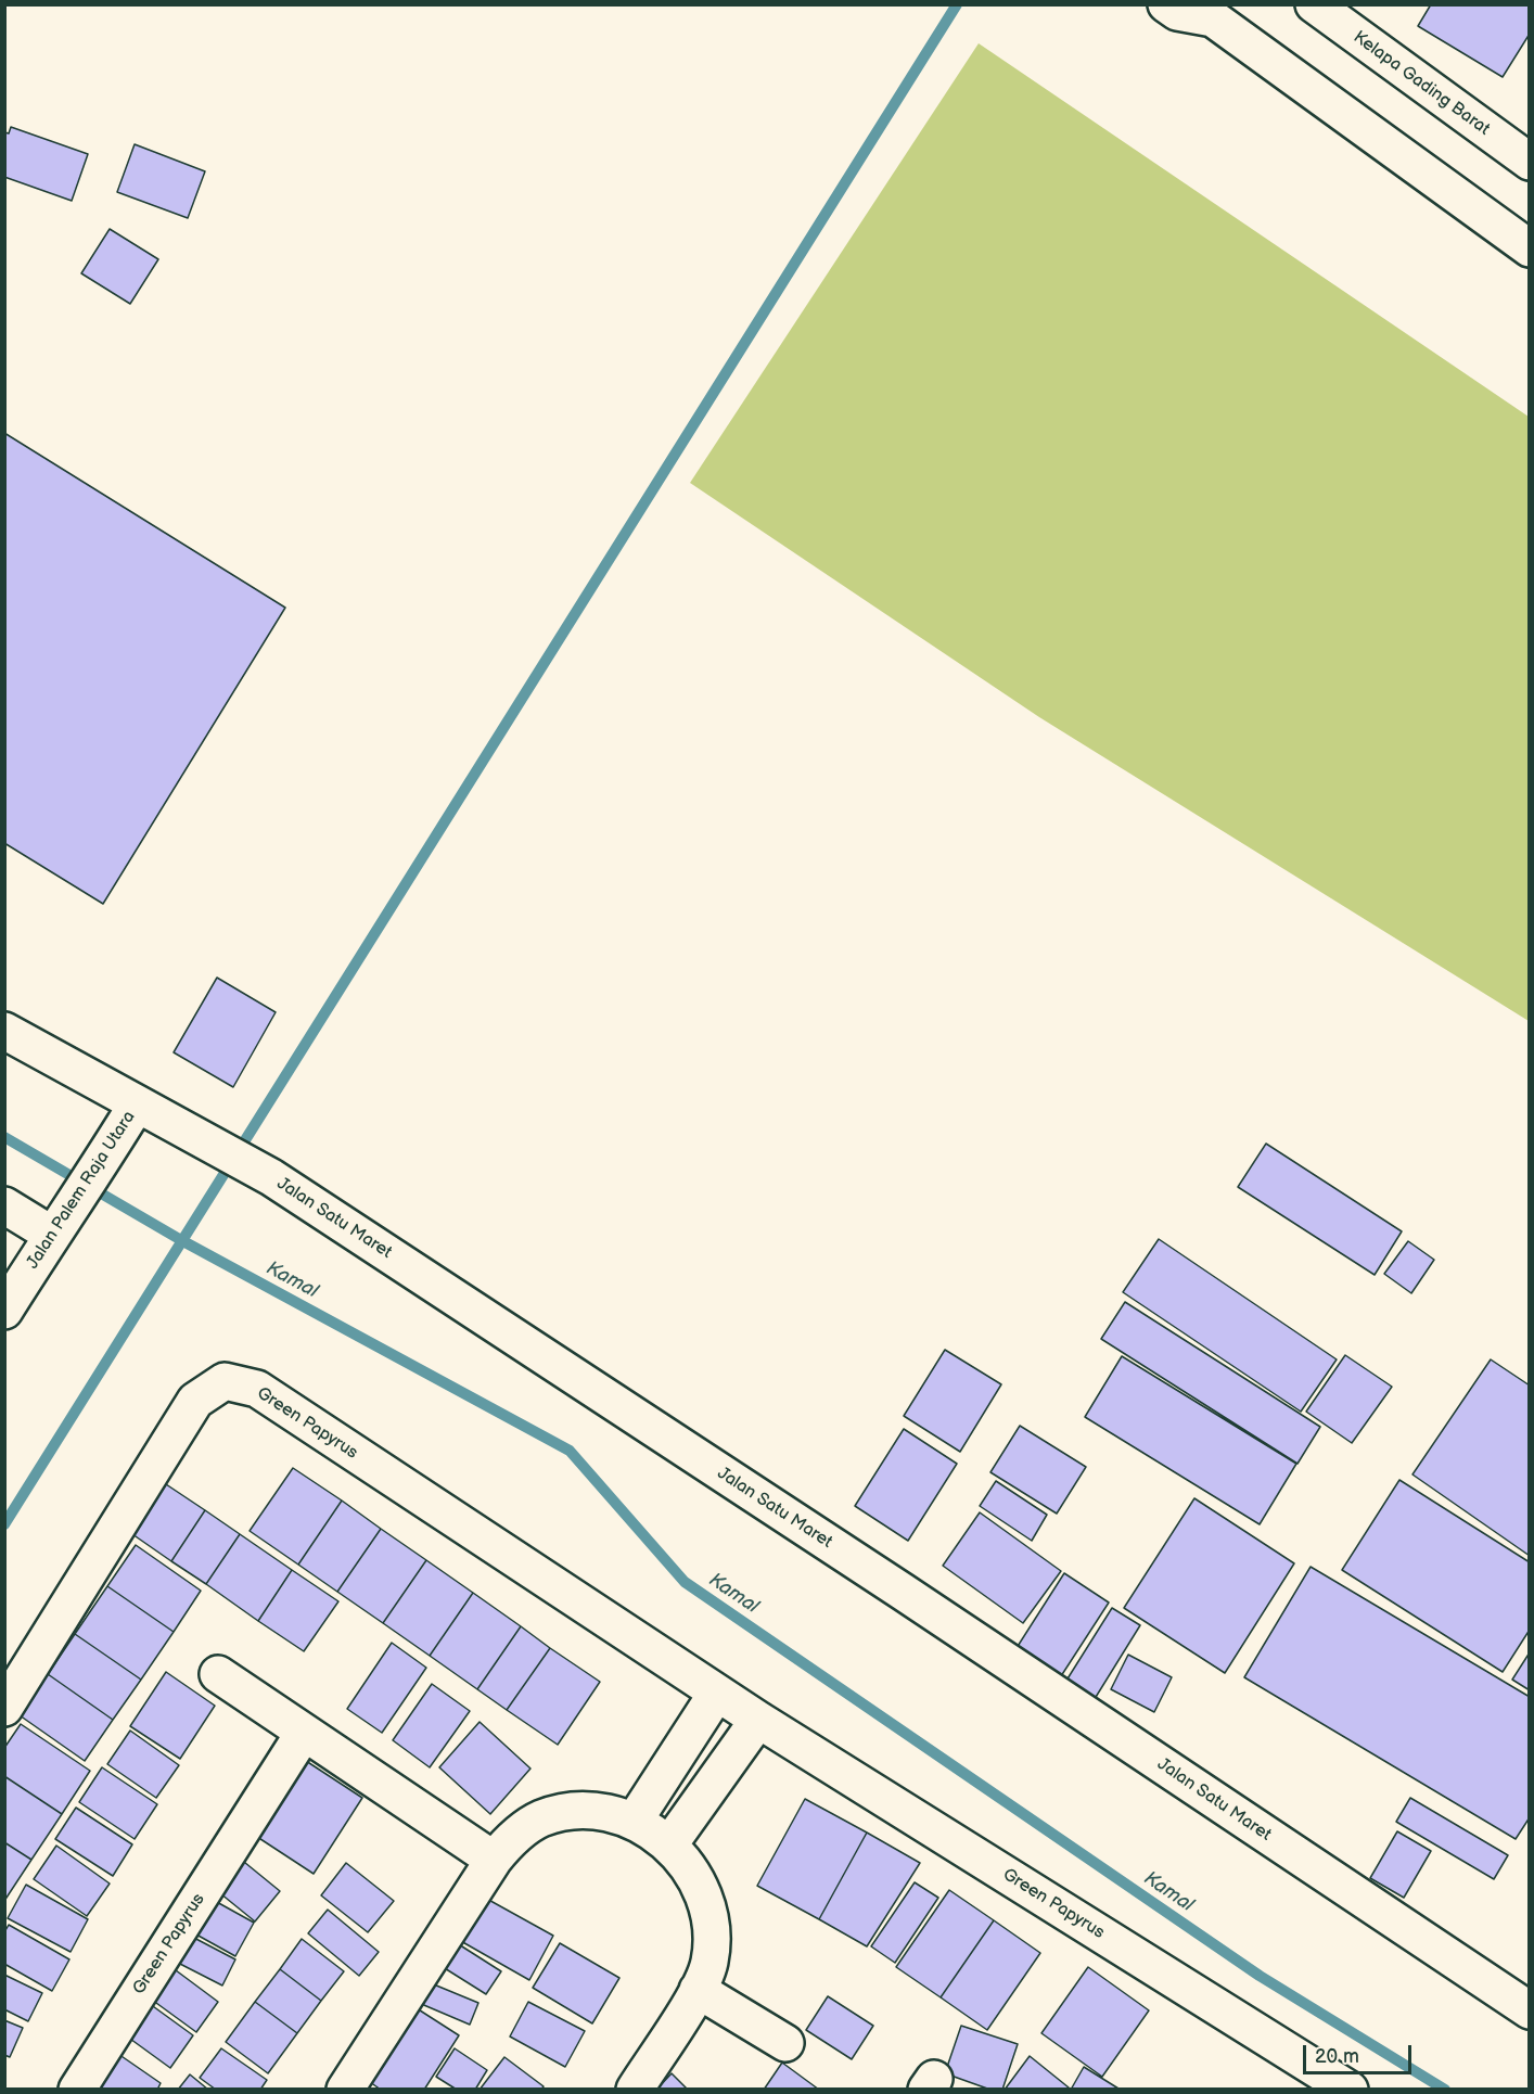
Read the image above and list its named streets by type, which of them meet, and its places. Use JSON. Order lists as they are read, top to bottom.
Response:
{
  "streets": {
    "street": [
      "Kelapa Gading Barat",
      "Jalan Palem Raja Utara",
      "Jalan Satu Maret",
      "Green Papyrus"
    ]
  },
  "crossings": [
    ["Jalan Palem Raja Utara", "Jalan Satu Maret"]
  ],
  "water": ["Kamal"],
  "scale_bar": "20 m"
}
